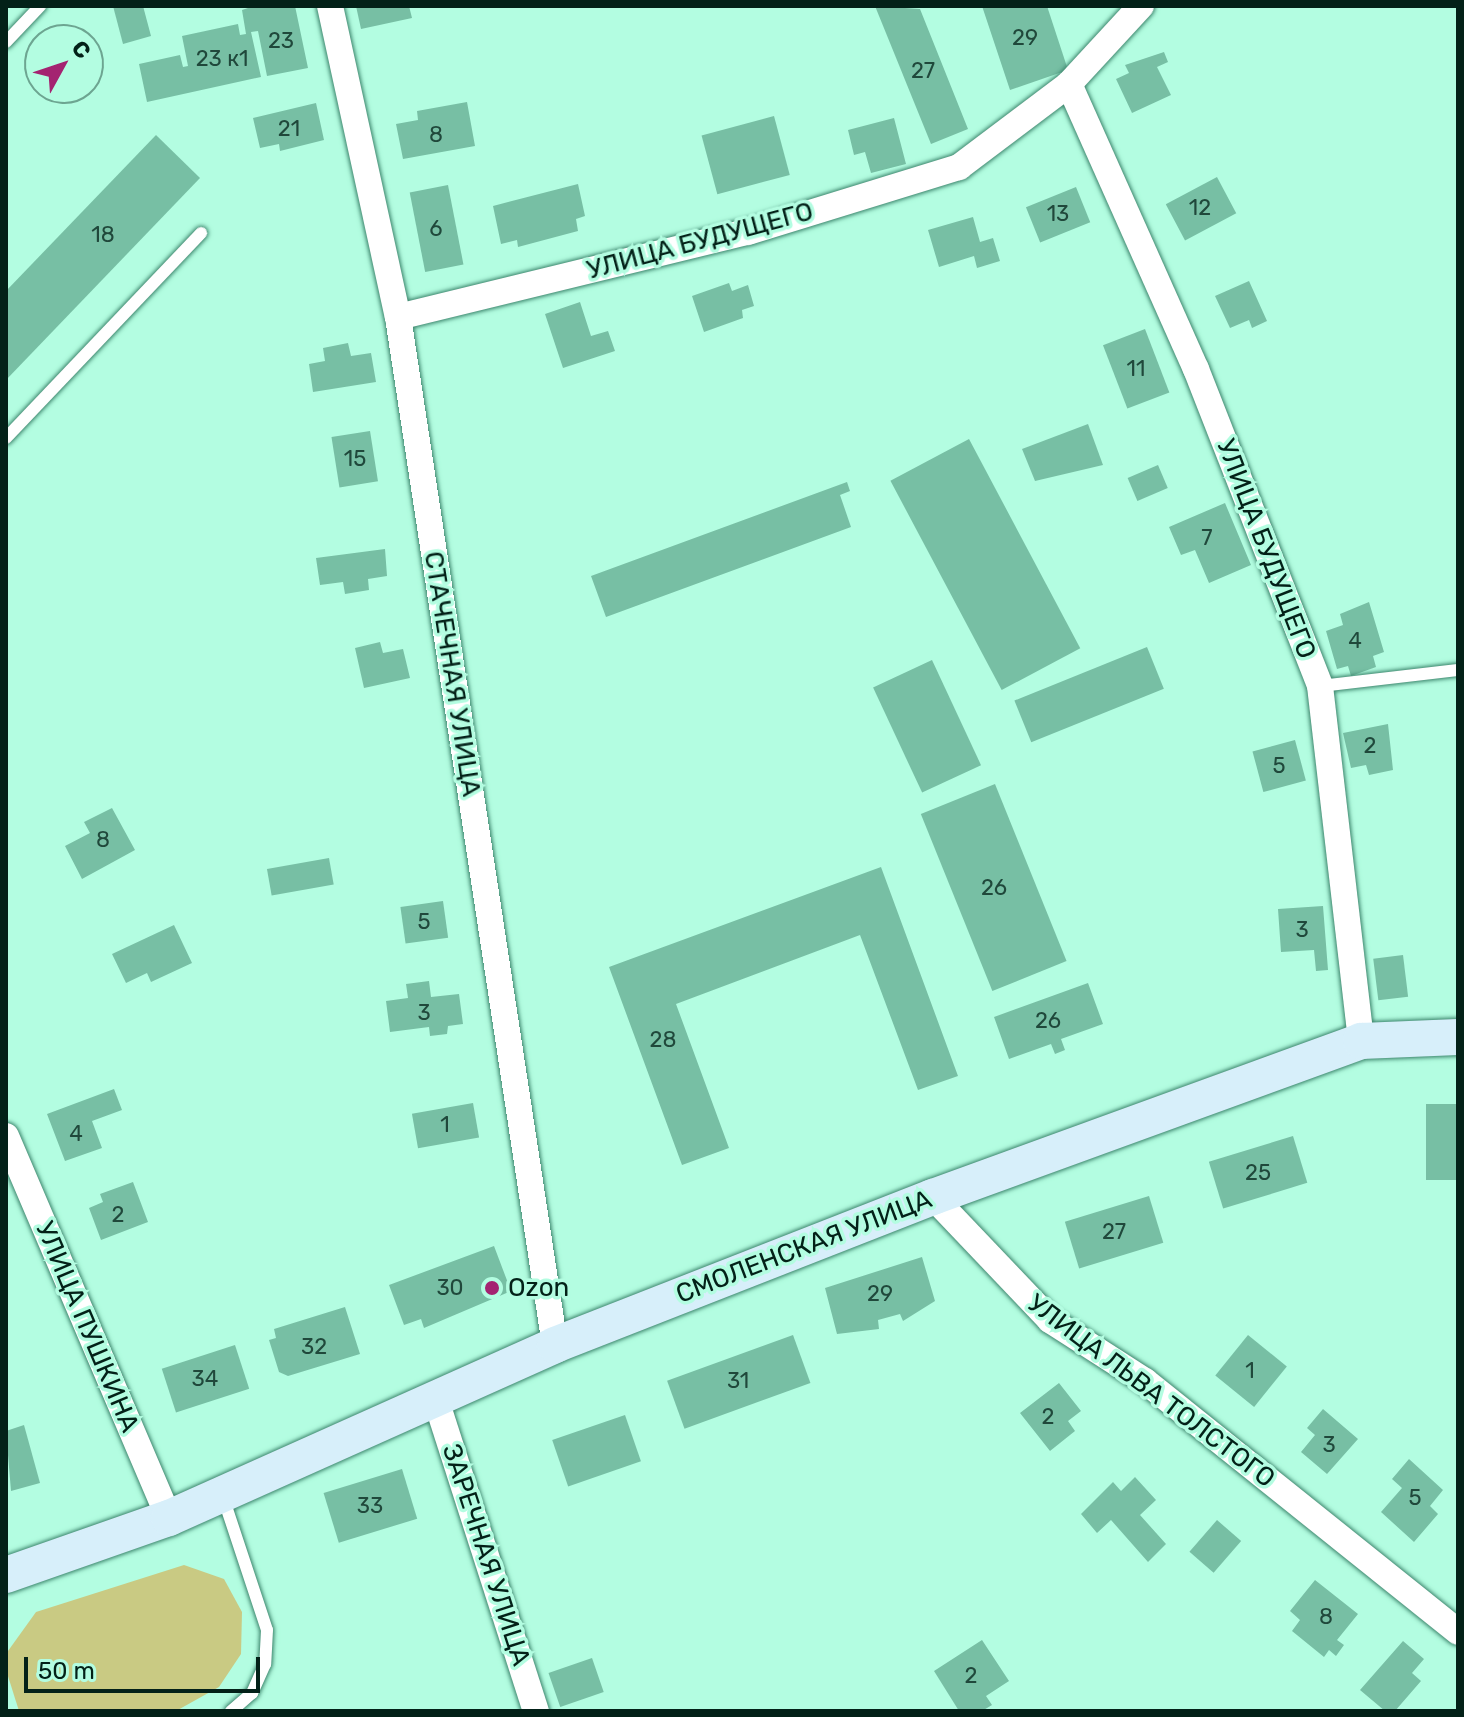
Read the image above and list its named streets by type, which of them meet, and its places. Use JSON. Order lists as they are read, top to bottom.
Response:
{
  "streets": {
    "main road": ["СМОЛЕНСКАЯ УЛИЦА"],
    "street": [
      "УЛИЦА БУДУЩЕГО",
      "СТАЧЕЧНАЯ УЛИЦА",
      "УЛИЦА ПУШКИНА",
      "УЛИЦА ЛЬВА ТОЛСТОГО",
      "ЗАРЕЧНАЯ УЛИЦА"
    ]
  },
  "crossings": [
    ["УЛИЦА БУДУЩЕГО", "СТАЧЕЧНАЯ УЛИЦА"],
    ["УЛИЦА БУДУЩЕГО", "СМОЛЕНСКАЯ УЛИЦА"],
    ["СТАЧЕЧНАЯ УЛИЦА", "СМОЛЕНСКАЯ УЛИЦА"],
    ["СМОЛЕНСКАЯ УЛИЦА", "УЛИЦА ПУШКИНА"],
    ["СМОЛЕНСКАЯ УЛИЦА", "УЛИЦА ЛЬВА ТОЛСТОГО"],
    ["СМОЛЕНСКАЯ УЛИЦА", "ЗАРЕЧНАЯ УЛИЦА"]
  ],
  "places": ["Ozon"],
  "house_numbers": [
    "29",
    "23",
    "23 к1",
    "27",
    "21",
    "8",
    "12",
    "13",
    "6",
    "18",
    "11",
    "15",
    "7",
    "4",
    "2",
    "5",
    "8",
    "26",
    "5",
    "3",
    "3",
    "26",
    "28",
    "1",
    "4",
    "25",
    "2",
    "27",
    "30",
    "29",
    "32",
    "1",
    "34",
    "31",
    "2",
    "3",
    "5",
    "33",
    "8",
    "2"
  ],
  "scale_bar": "50 m",
  "north": "top right"
}
